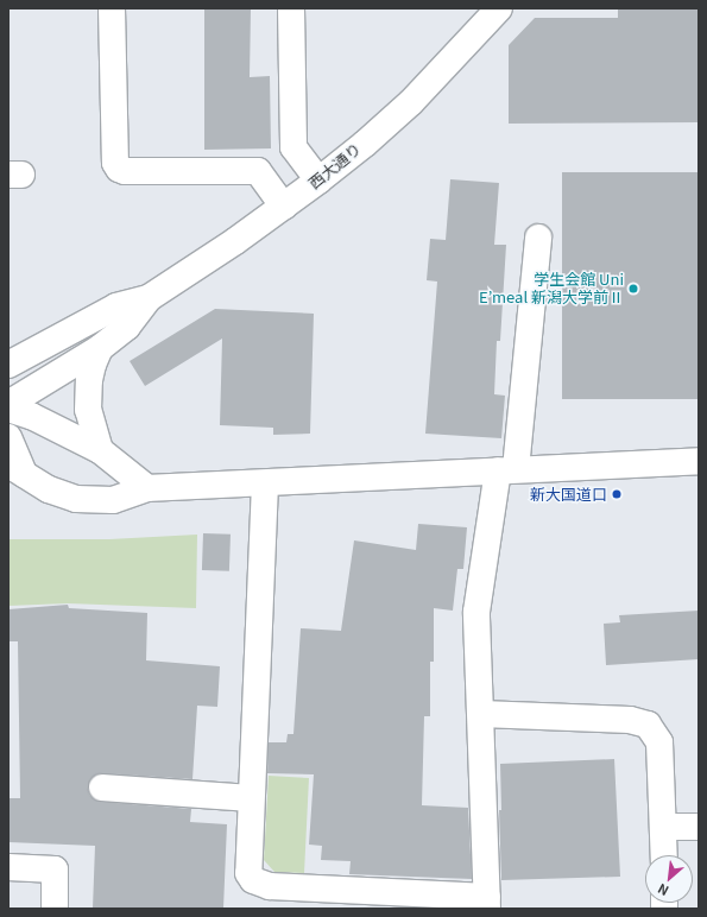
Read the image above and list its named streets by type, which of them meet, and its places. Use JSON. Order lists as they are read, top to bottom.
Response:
{
  "streets": {
    "street": ["西大通り"]
  },
  "places": ["学生会館 Uni E’meal 新潟大学前Ⅱ", "新大国道口"],
  "north": "bottom left"
}
